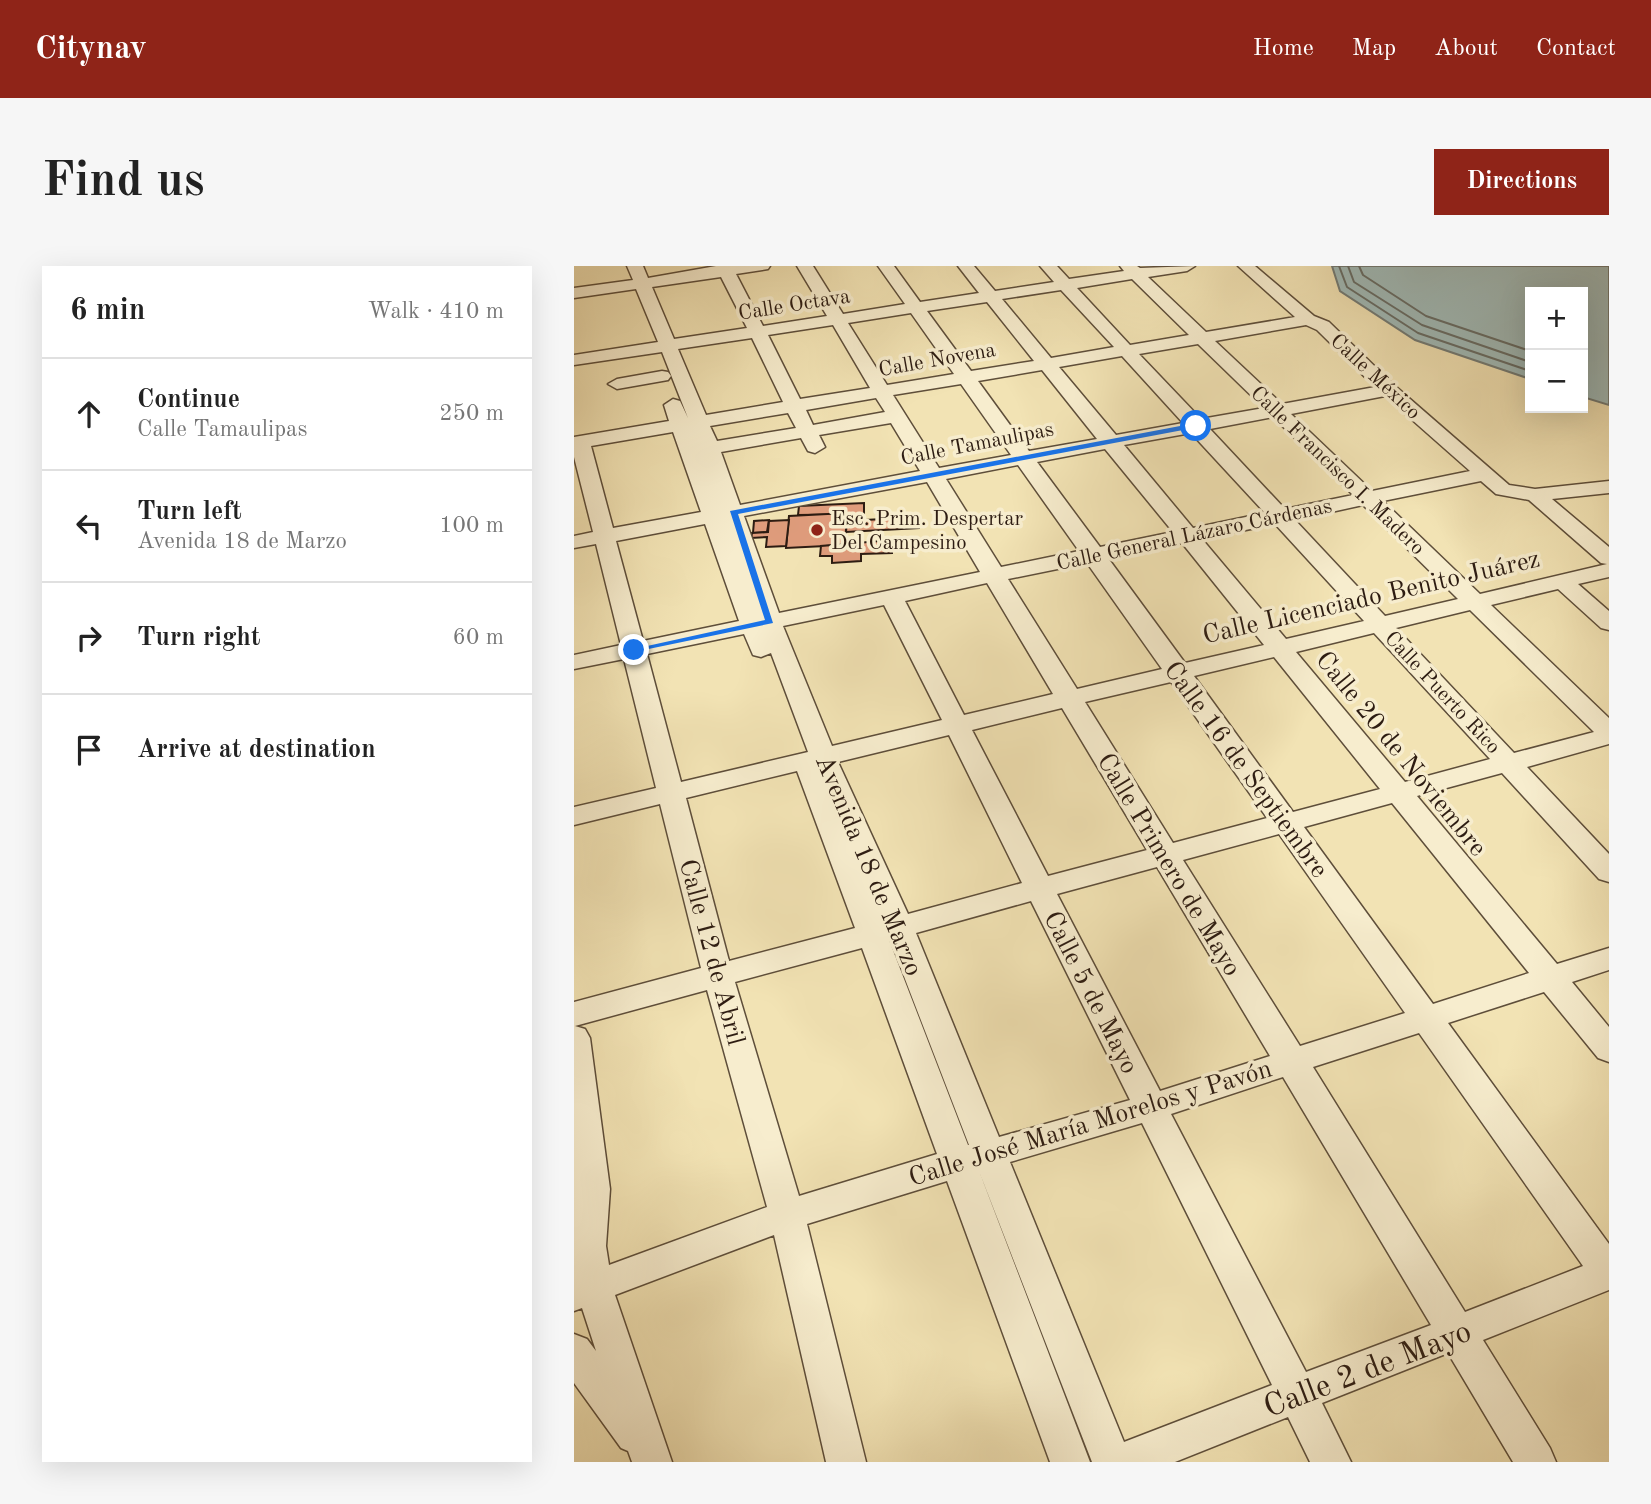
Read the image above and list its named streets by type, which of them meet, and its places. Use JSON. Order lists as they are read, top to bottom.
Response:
{
  "streets": {
    "street": [
      "Calle Octava",
      "Calle Novena",
      "Calle México",
      "Calle Tamaulipas",
      "Calle Francisco I. Madero",
      "Calle General Lázaro Cárdenas",
      "Calle Licenciado Benito Juárez",
      "Calle Puerto Rico",
      "Calle 20 de Noviembre",
      "Calle 16 de Septiembre",
      "Calle Primero de Mayo",
      "Avenida 18 de Marzo",
      "Calle 12 de Abril",
      "Calle 5 de Mayo",
      "Calle José María Morelos y Pavón",
      "Calle 2 de Mayo"
    ]
  },
  "crossings": [
    ["Calle Octava", "Calle Francisco I. Madero"],
    ["Calle Octava", "Calle Puerto Rico"],
    ["Calle Octava", "Calle 20 de Noviembre"],
    ["Calle Octava", "Calle 16 de Septiembre"],
    ["Calle Octava", "Calle Primero de Mayo"],
    ["Calle Octava", "Avenida 18 de Marzo"],
    ["Calle Novena", "Calle México"],
    ["Calle Novena", "Calle Francisco I. Madero"],
    ["Calle Novena", "Calle Puerto Rico"],
    ["Calle Novena", "Calle 20 de Noviembre"],
    ["Calle Novena", "Calle 16 de Septiembre"],
    ["Calle Novena", "Calle Primero de Mayo"],
    ["Calle Novena", "Avenida 18 de Marzo"],
    ["Calle Novena", "Calle 12 de Abril"],
    ["Calle México", "Calle Tamaulipas"],
    ["Calle México", "Calle General Lázaro Cárdenas"],
    ["Calle Tamaulipas", "Calle Francisco I. Madero"],
    ["Calle Tamaulipas", "Calle Puerto Rico"],
    ["Calle Tamaulipas", "Calle 20 de Noviembre"],
    ["Calle Tamaulipas", "Calle 16 de Septiembre"],
    ["Calle Tamaulipas", "Calle Primero de Mayo"],
    ["Calle Tamaulipas", "Avenida 18 de Marzo"],
    ["Calle Tamaulipas", "Calle 12 de Abril"],
    ["Calle Francisco I. Madero", "Calle General Lázaro Cárdenas"],
    ["Calle Francisco I. Madero", "Calle Licenciado Benito Juárez"],
    ["Calle General Lázaro Cárdenas", "Calle Puerto Rico"],
    ["Calle General Lázaro Cárdenas", "Calle 20 de Noviembre"],
    ["Calle General Lázaro Cárdenas", "Calle 16 de Septiembre"],
    ["Calle General Lázaro Cárdenas", "Calle Primero de Mayo"],
    ["Calle General Lázaro Cárdenas", "Avenida 18 de Marzo"],
    ["Calle General Lázaro Cárdenas", "Calle 12 de Abril"],
    ["Calle General Lázaro Cárdenas", "Calle 5 de Mayo"],
    ["Calle Licenciado Benito Juárez", "Calle Puerto Rico"],
    ["Calle Licenciado Benito Juárez", "Calle 20 de Noviembre"],
    ["Calle Licenciado Benito Juárez", "Calle 16 de Septiembre"],
    ["Calle Licenciado Benito Juárez", "Calle Primero de Mayo"],
    ["Calle Licenciado Benito Juárez", "Avenida 18 de Marzo"],
    ["Calle Licenciado Benito Juárez", "Calle 12 de Abril"],
    ["Calle Licenciado Benito Juárez", "Calle 5 de Mayo"],
    ["Calle 20 de Noviembre", "Calle José María Morelos y Pavón"],
    ["Calle 16 de Septiembre", "Calle José María Morelos y Pavón"],
    ["Calle 16 de Septiembre", "Calle 2 de Mayo"],
    ["Calle Primero de Mayo", "Calle José María Morelos y Pavón"],
    ["Calle Primero de Mayo", "Calle 2 de Mayo"],
    ["Avenida 18 de Marzo", "Calle José María Morelos y Pavón"],
    ["Calle 12 de Abril", "Calle José María Morelos y Pavón"],
    ["Calle 5 de Mayo", "Calle José María Morelos y Pavón"],
    ["Calle 5 de Mayo", "Calle 2 de Mayo"]
  ],
  "places": ["Esc. Prim. Despertar Del Campesino"],
  "page": {
    "header": "Citynav",
    "nav": [
      "Home",
      "Map",
      "About",
      "Contact"
    ],
    "buttons": "Directions",
    "title": "Find us",
    "heading": ["6 min", "Walk · 410 m"],
    "map_buttons": ["+", "−"],
    "list": [
      ["Continue", "Calle Tamaulipas", "250 m"],
      ["Turn left", "Avenida 18 de Marzo", "100 m"],
      ["Turn right", "60 m"],
      "Arrive at destination"
    ]
  }
}
